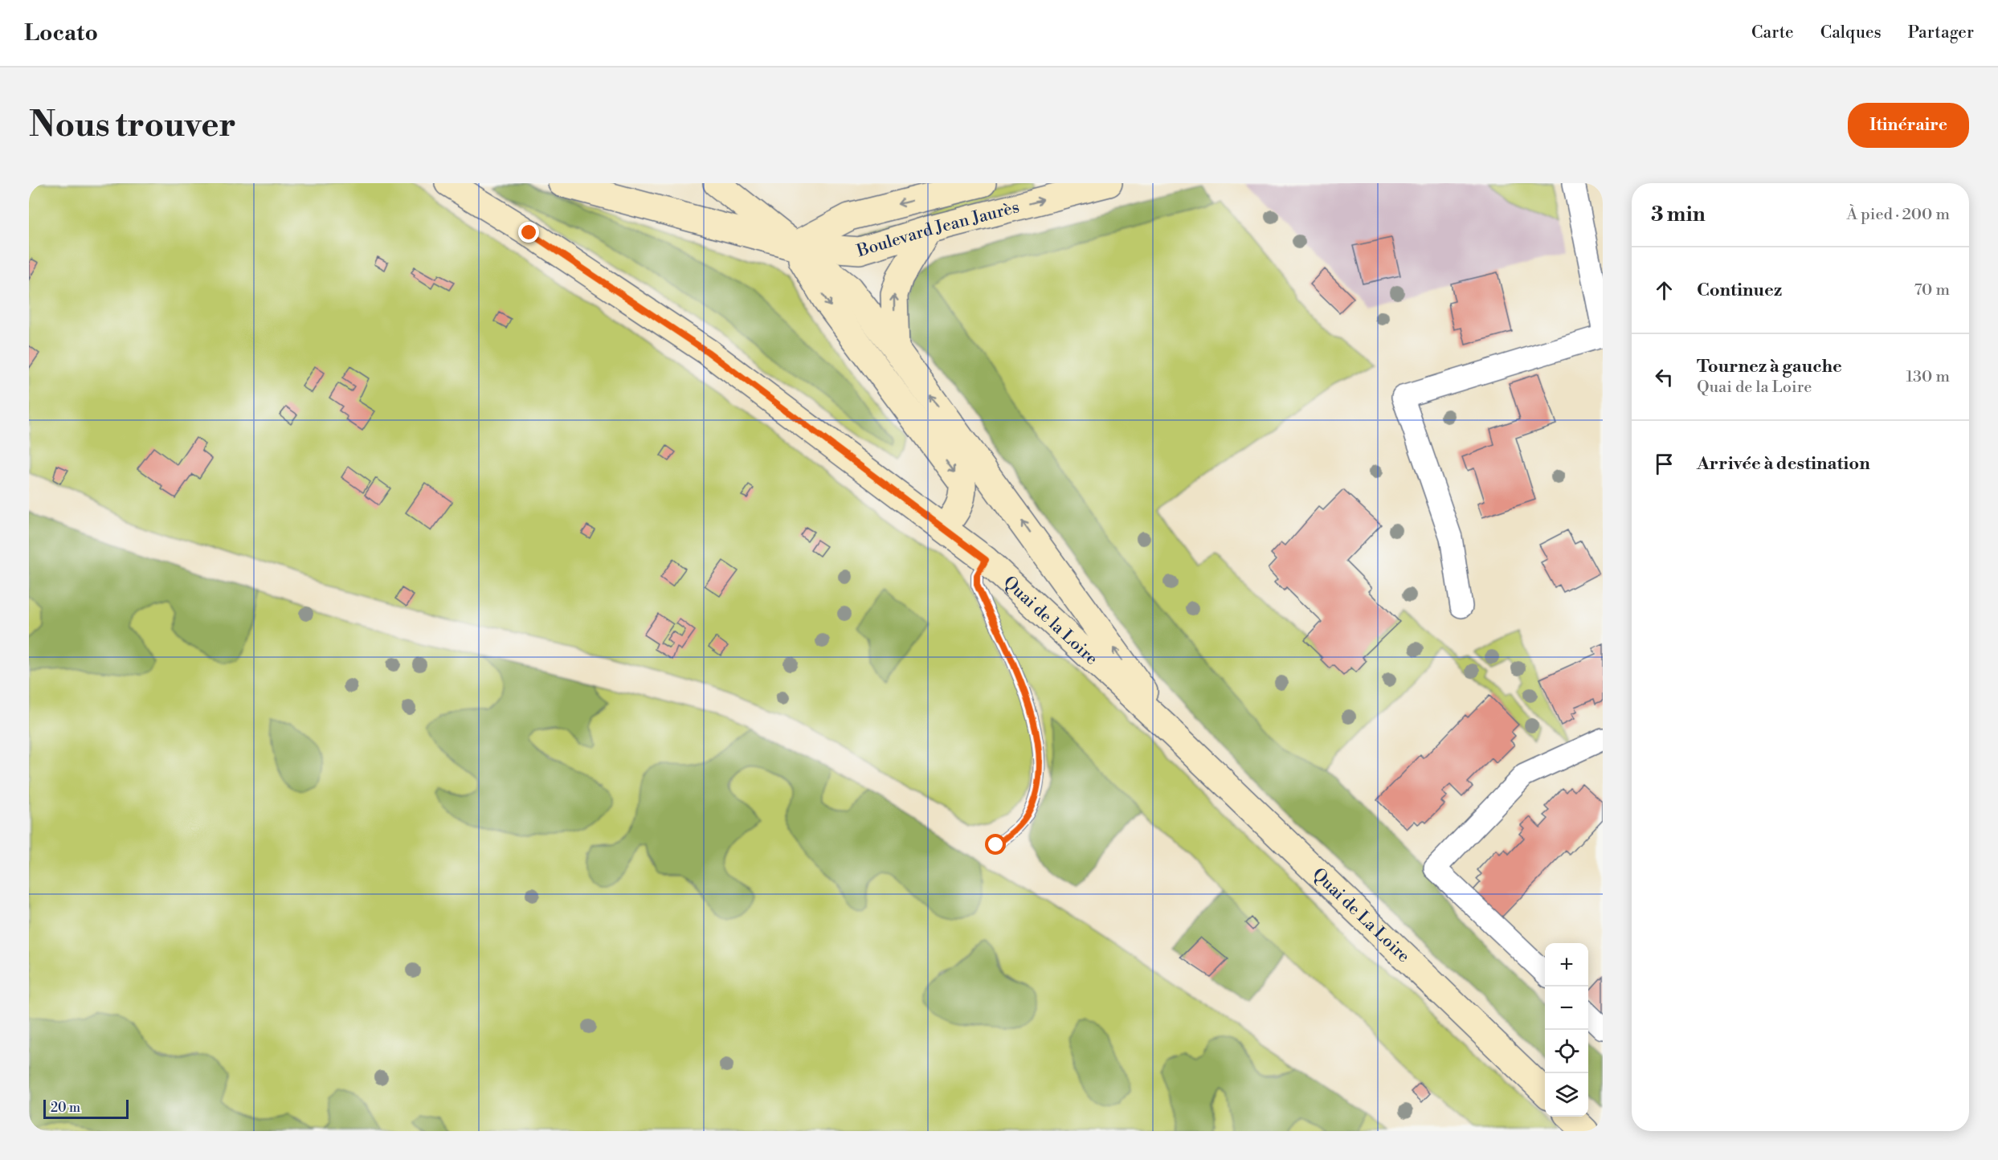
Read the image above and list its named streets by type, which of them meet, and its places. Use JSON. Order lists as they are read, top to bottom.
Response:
{
  "streets": {
    "main road": ["Boulevard Jean Jaurès", "Quai de la Loire", "Quai de La Loire"]
  },
  "crossings": [
    ["Quai de la Loire", "Quai de La Loire"]
  ],
  "scale_bar": "20 m",
  "page": {
    "header": "Locato",
    "nav": ["Carte", "Calques", "Partager"],
    "buttons": "Itinéraire",
    "title": "Nous trouver",
    "heading": ["3 min", "À pied · 200 m"],
    "list": [
      ["Continuez", "70 m"],
      ["Tournez à gauche", "Quai de la Loire", "130 m"],
      "Arrivée à destination"
    ],
    "map_buttons": ["+", "−"],
    "scale": "20 m"
  }
}
